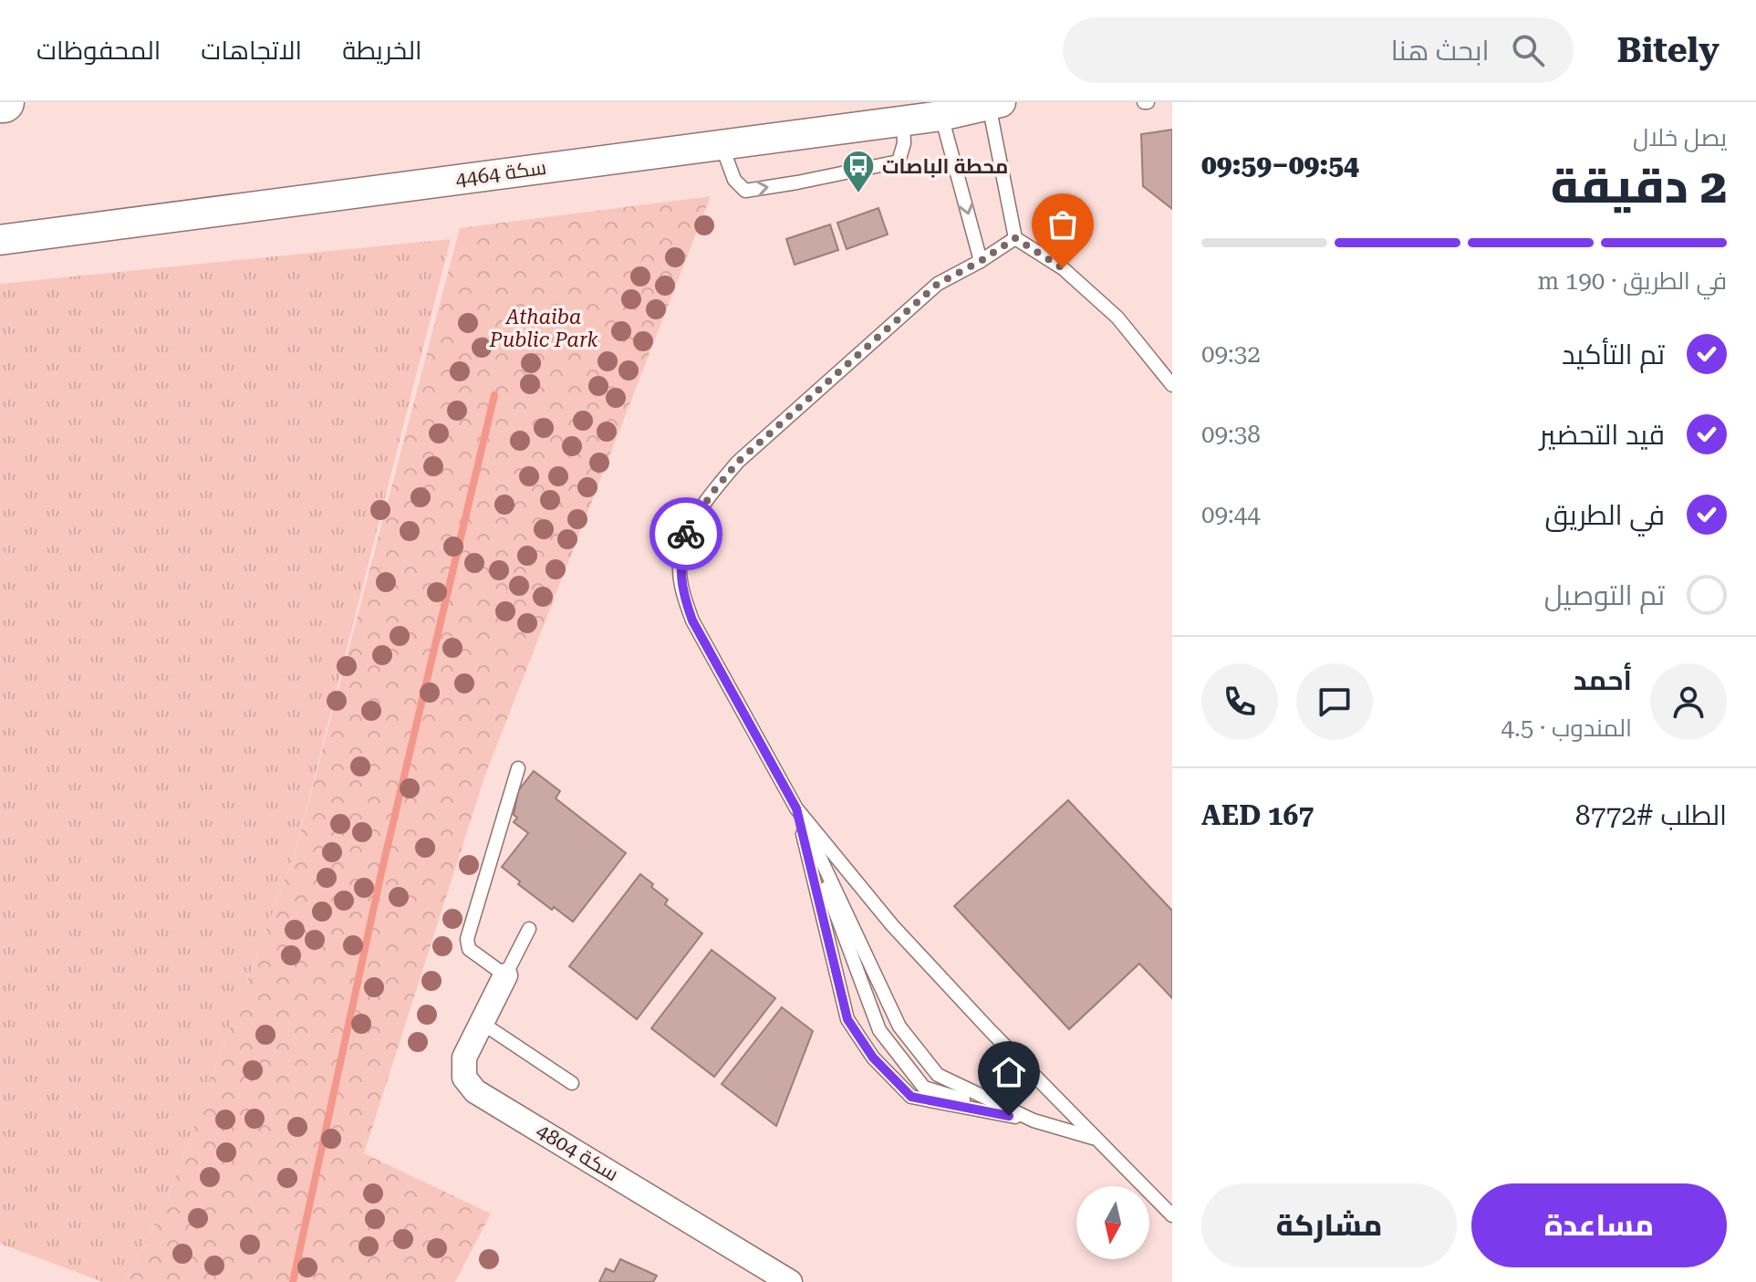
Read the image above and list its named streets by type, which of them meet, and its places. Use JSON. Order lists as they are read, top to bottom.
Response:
{
  "streets": {
    "street": ["سكة 4464", "سكة 4804"]
  },
  "parks": ["Athaiba Public Park"],
  "places": {
    "bus stop": ["محطة الباصات"]
  },
  "north": "bottom",
  "page": {
    "header": "Bitely",
    "search": "ابحث هنا",
    "nav": ["الخريطة", "الاتجاهات", "المحفوظات"],
    "heading": ["2 دقيقة", "يصل خلال", "09:54–09:59"],
    "panel": [
      "أحمد",
      "المندوب · 4.5",
      "الطلب #8772",
      "AED 167"
    ],
    "bar": "في الطريق · 190 m",
    "list": [
      ["تم التأكيد", "09:32"],
      ["قيد التحضير", "09:38"],
      ["في الطريق", "09:44"],
      "تم التوصيل"
    ],
    "buttons": ["مساعدة", "مشاركة"]
  }
}
